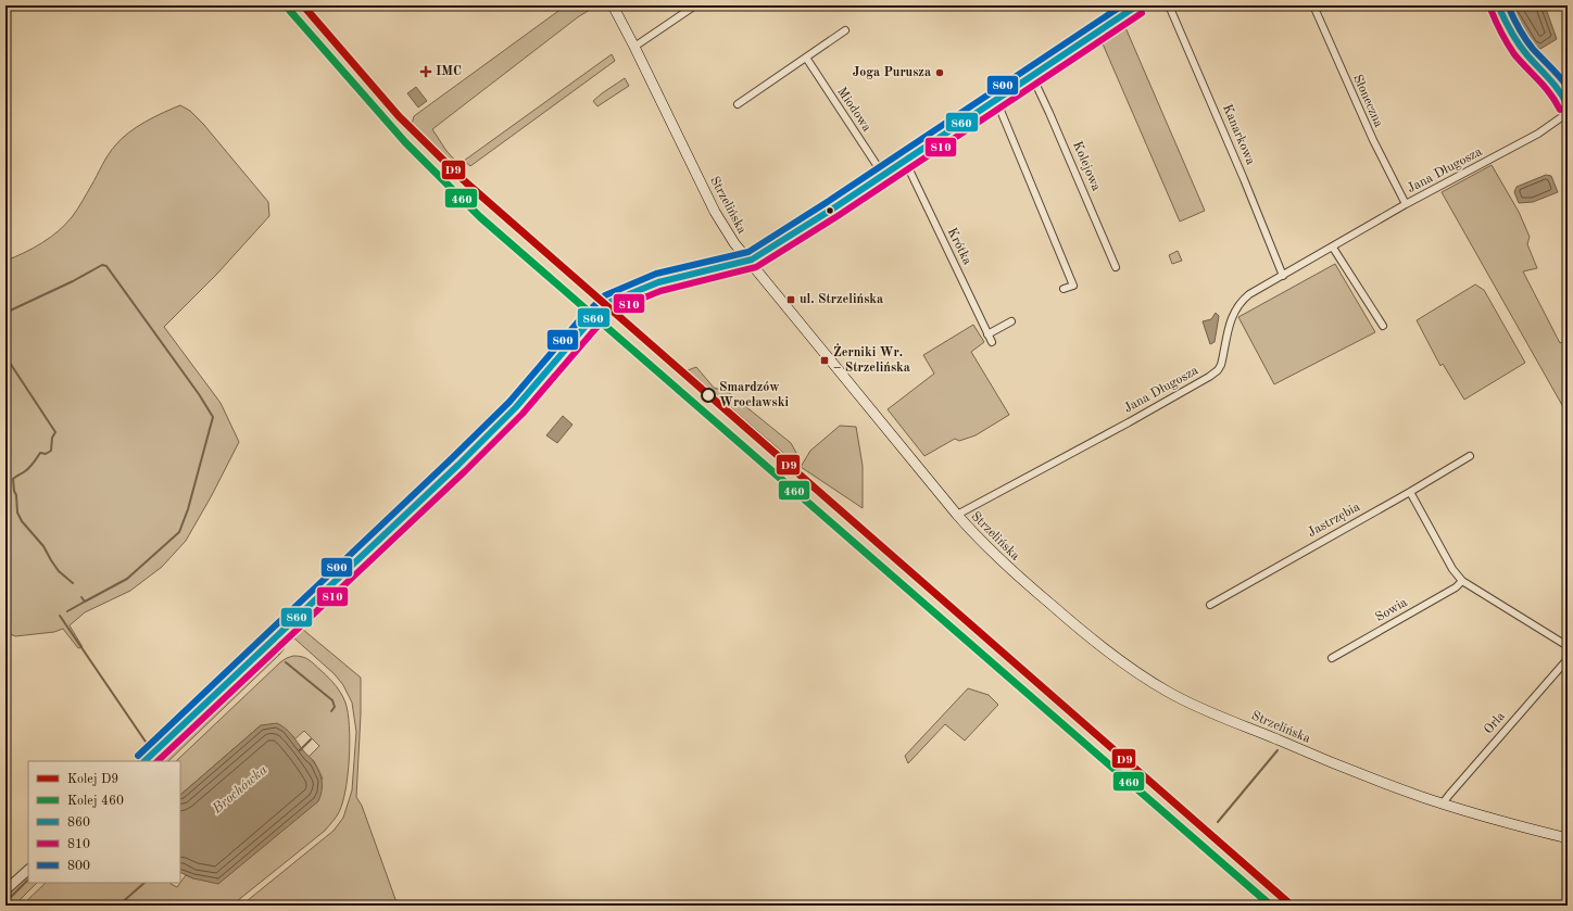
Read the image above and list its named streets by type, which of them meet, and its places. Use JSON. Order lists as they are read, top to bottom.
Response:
{
  "streets": {
    "main road": ["Strzelińska"],
    "street": [
      "Słoneczna",
      "Miodowa",
      "Kanarkowa",
      "Kolejowa",
      "Jana Długosza",
      "Krótka",
      "Jastrzębia",
      "Sowia",
      "Orla"
    ]
  },
  "crossings": [
    ["Słoneczna", "Jana Długosza"],
    ["Kanarkowa", "Jana Długosza"],
    ["Jana Długosza", "Strzelińska"],
    ["Strzelińska", "Orla"]
  ],
  "water": ["Brochówka"],
  "places": {
    "health": ["IMC"],
    "other": ["Joga Purusza", "Smardzów Wrocławski"],
    "transit": ["ul. Strzelińska", "Żerniki Wr. – Strzelińska"]
  },
  "lines": [
    "rail line D9",
    "transit line 860",
    "transit line 800",
    "transit line 810",
    "rail line 460"
  ],
  "legend": [
    "Kolej D9",
    "Kolej 460",
    "860",
    "810",
    "800"
  ]
}
